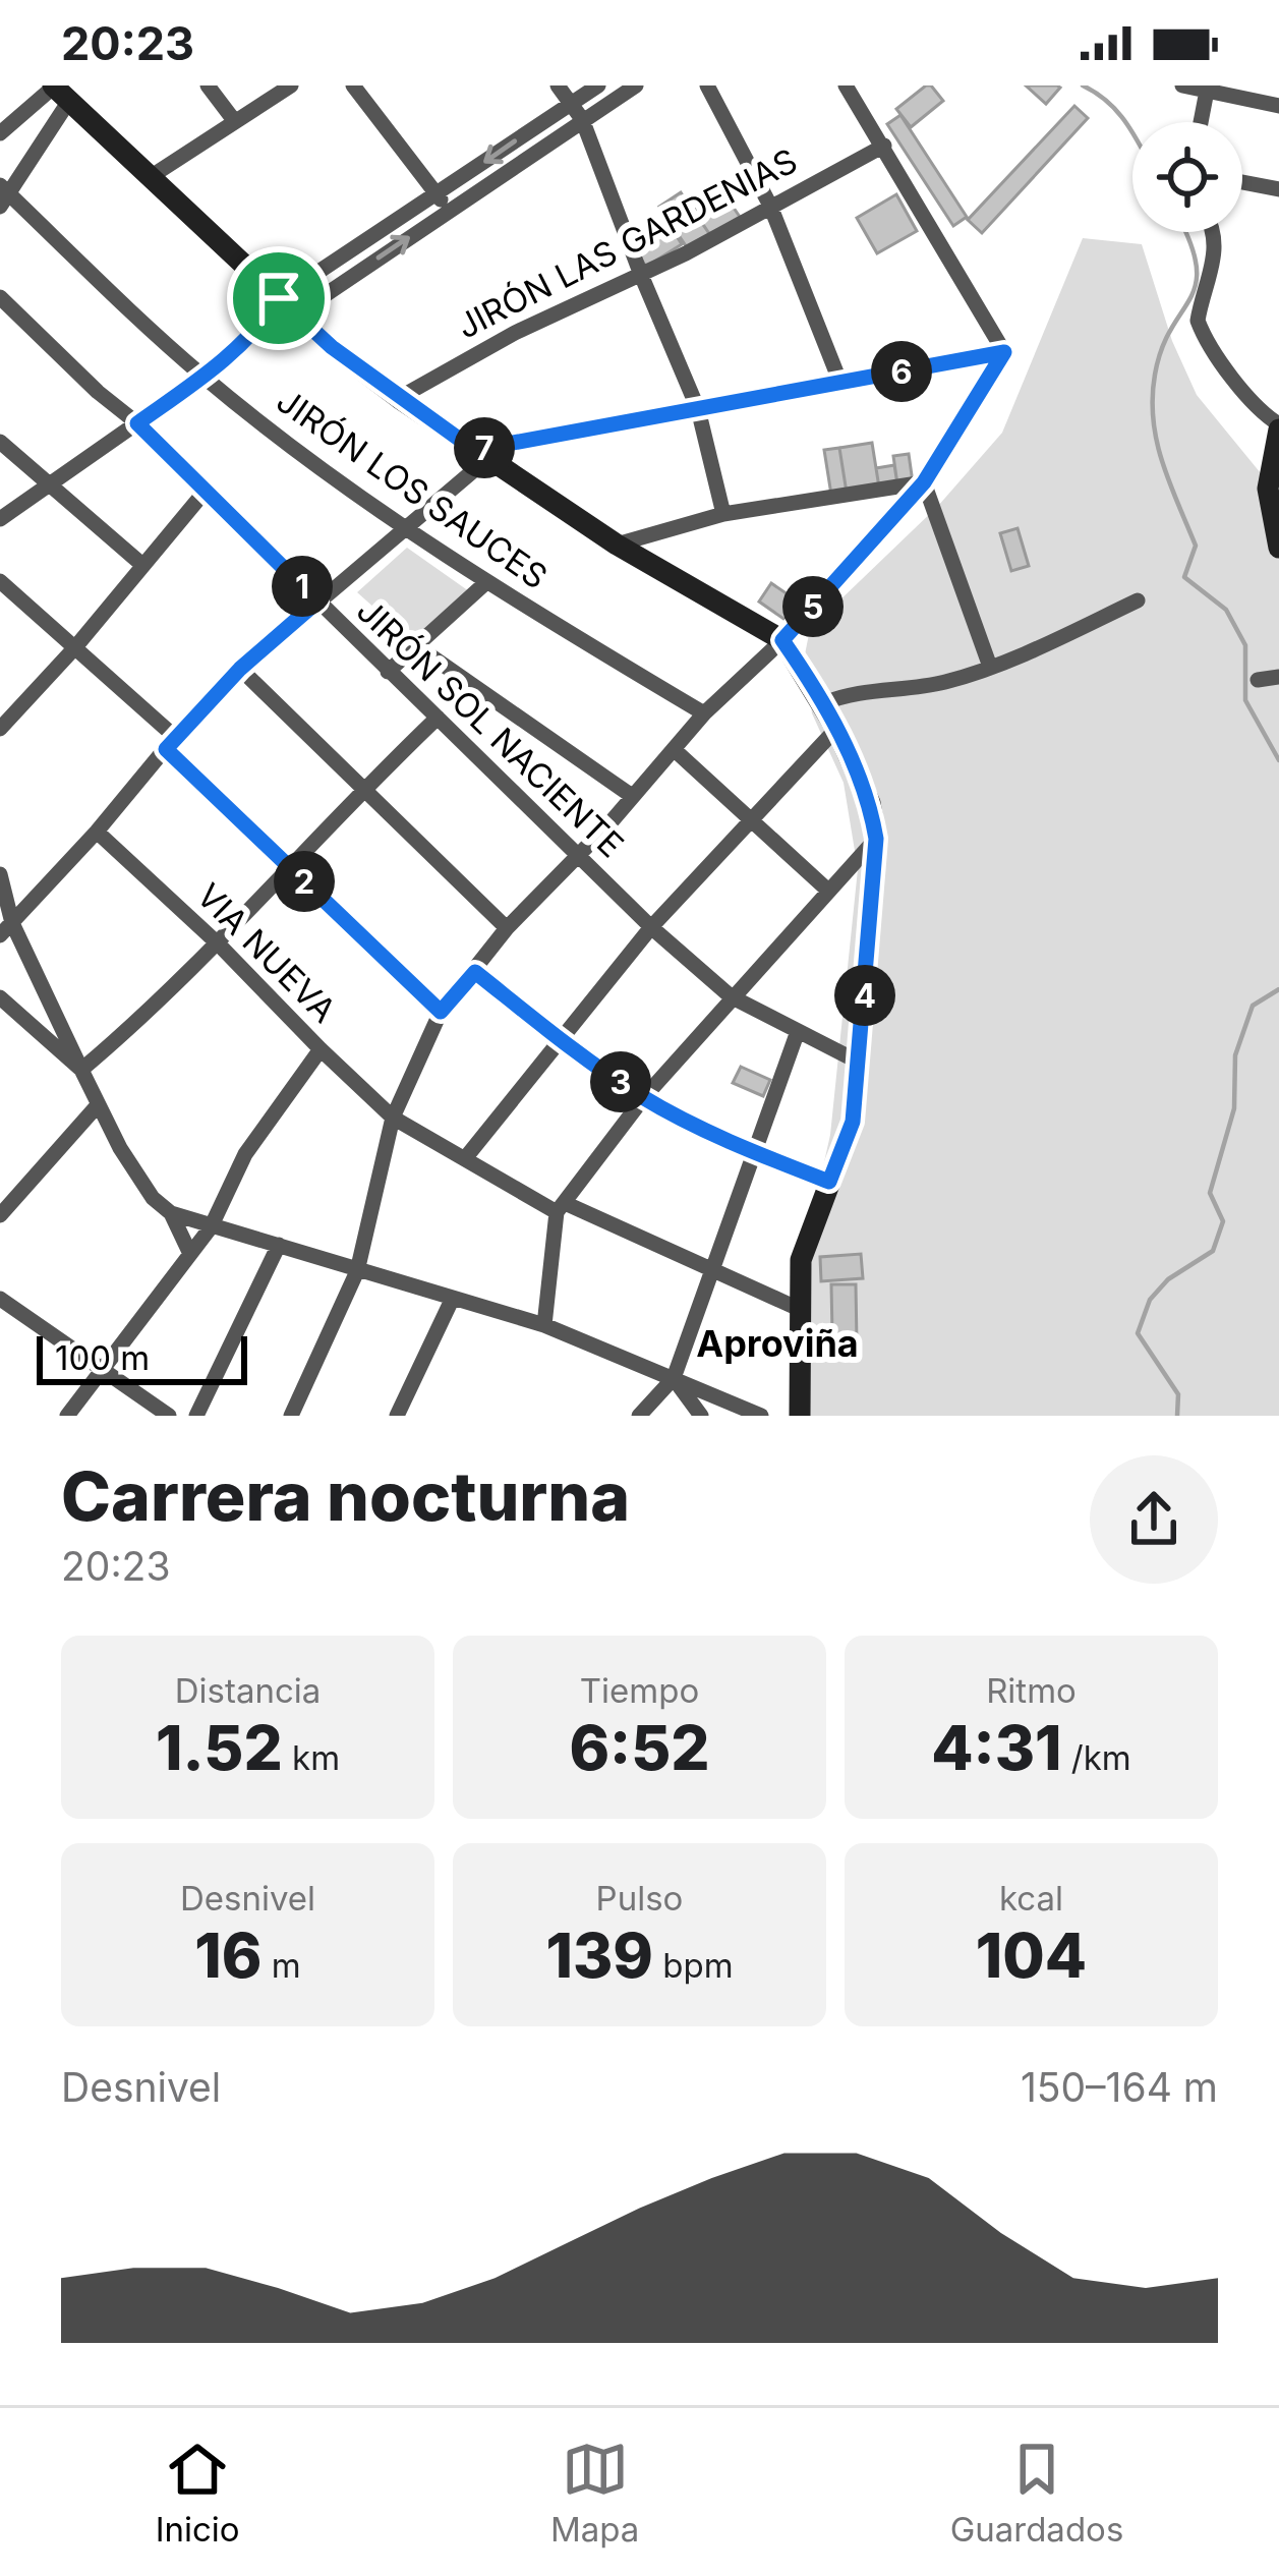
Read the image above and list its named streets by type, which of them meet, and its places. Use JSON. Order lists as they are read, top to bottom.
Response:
{
  "streets": {
    "street": [
      "JIRÓN LAS GARDENIAS",
      "JIRÓN LOS SAUCES",
      "JIRÓN SOL NACIENTE",
      "VIA NUEVA"
    ]
  },
  "districts": ["Aproviña"],
  "scale_bar": "100 m",
  "page": {
    "status": "20:23",
    "pins": [
      "6",
      "7",
      "1",
      "5",
      "2",
      "4",
      "3"
    ],
    "scale": "100 m",
    "heading": ["Carrera nocturna", "20:23"],
    "stats": [
      ["Distancia", "1.52 km"],
      ["Tiempo", "6:52"],
      ["Ritmo", "4:31 /km"],
      ["Desnivel", "16 m"],
      ["Pulso", "139 bpm"],
      ["kcal", "104"]
    ],
    "chart": ["Desnivel", "150–164 m"],
    "tabs": ["Inicio", "Mapa", "Guardados"]
  }
}
